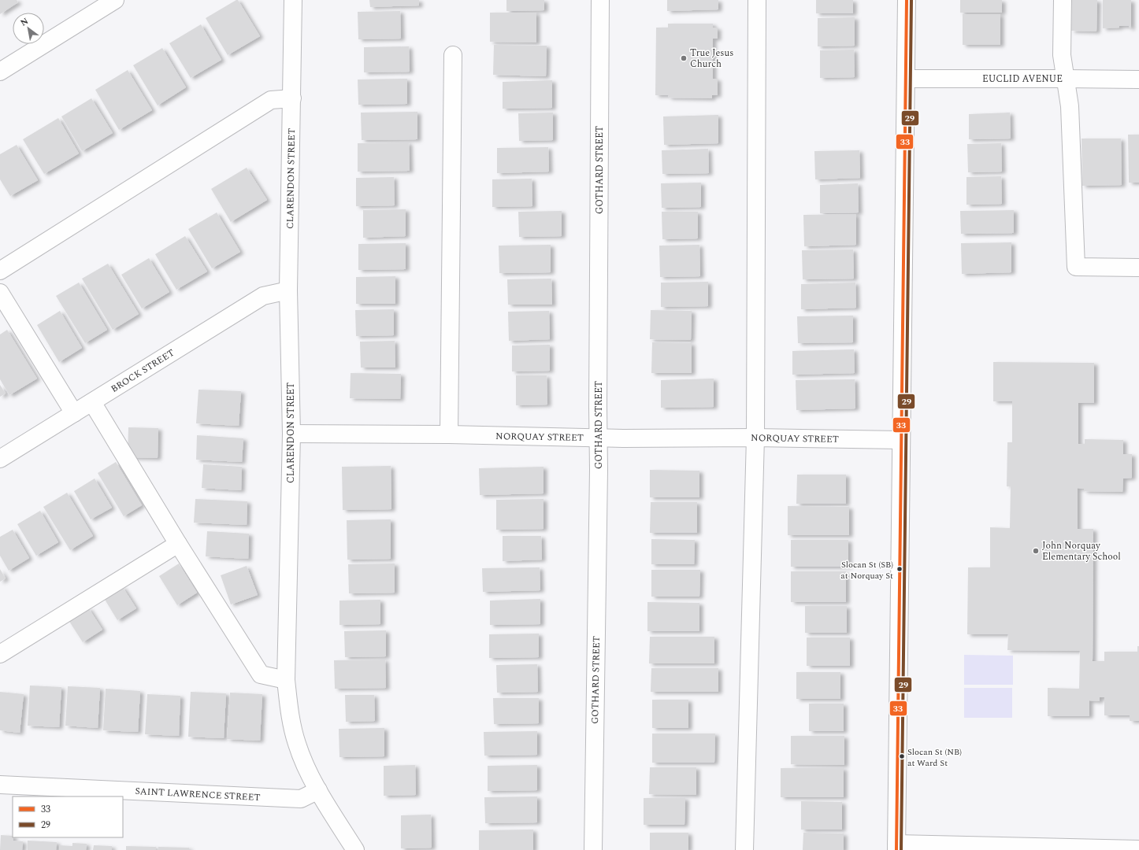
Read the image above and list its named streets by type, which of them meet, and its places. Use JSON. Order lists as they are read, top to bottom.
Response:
{
  "streets": {
    "street": [
      "EUCLID AVENUE",
      "GOTHARD STREET",
      "CLARENDON STREET",
      "BROCK STREET",
      "NORQUAY STREET",
      "SAINT LAWRENCE STREET"
    ]
  },
  "crossings": [
    ["GOTHARD STREET", "NORQUAY STREET"],
    ["CLARENDON STREET", "BROCK STREET"],
    ["CLARENDON STREET", "NORQUAY STREET"],
    ["CLARENDON STREET", "SAINT LAWRENCE STREET"]
  ],
  "places": [
    "True Jesus Church",
    "John Norquay Elementary School",
    "Slocan St (SB) at Norquay St",
    "Slocan St (NB) at Ward St"
  ],
  "lines": ["transit line 33", "transit line 29"],
  "legend": ["33", "29"],
  "north": "top left"
}
